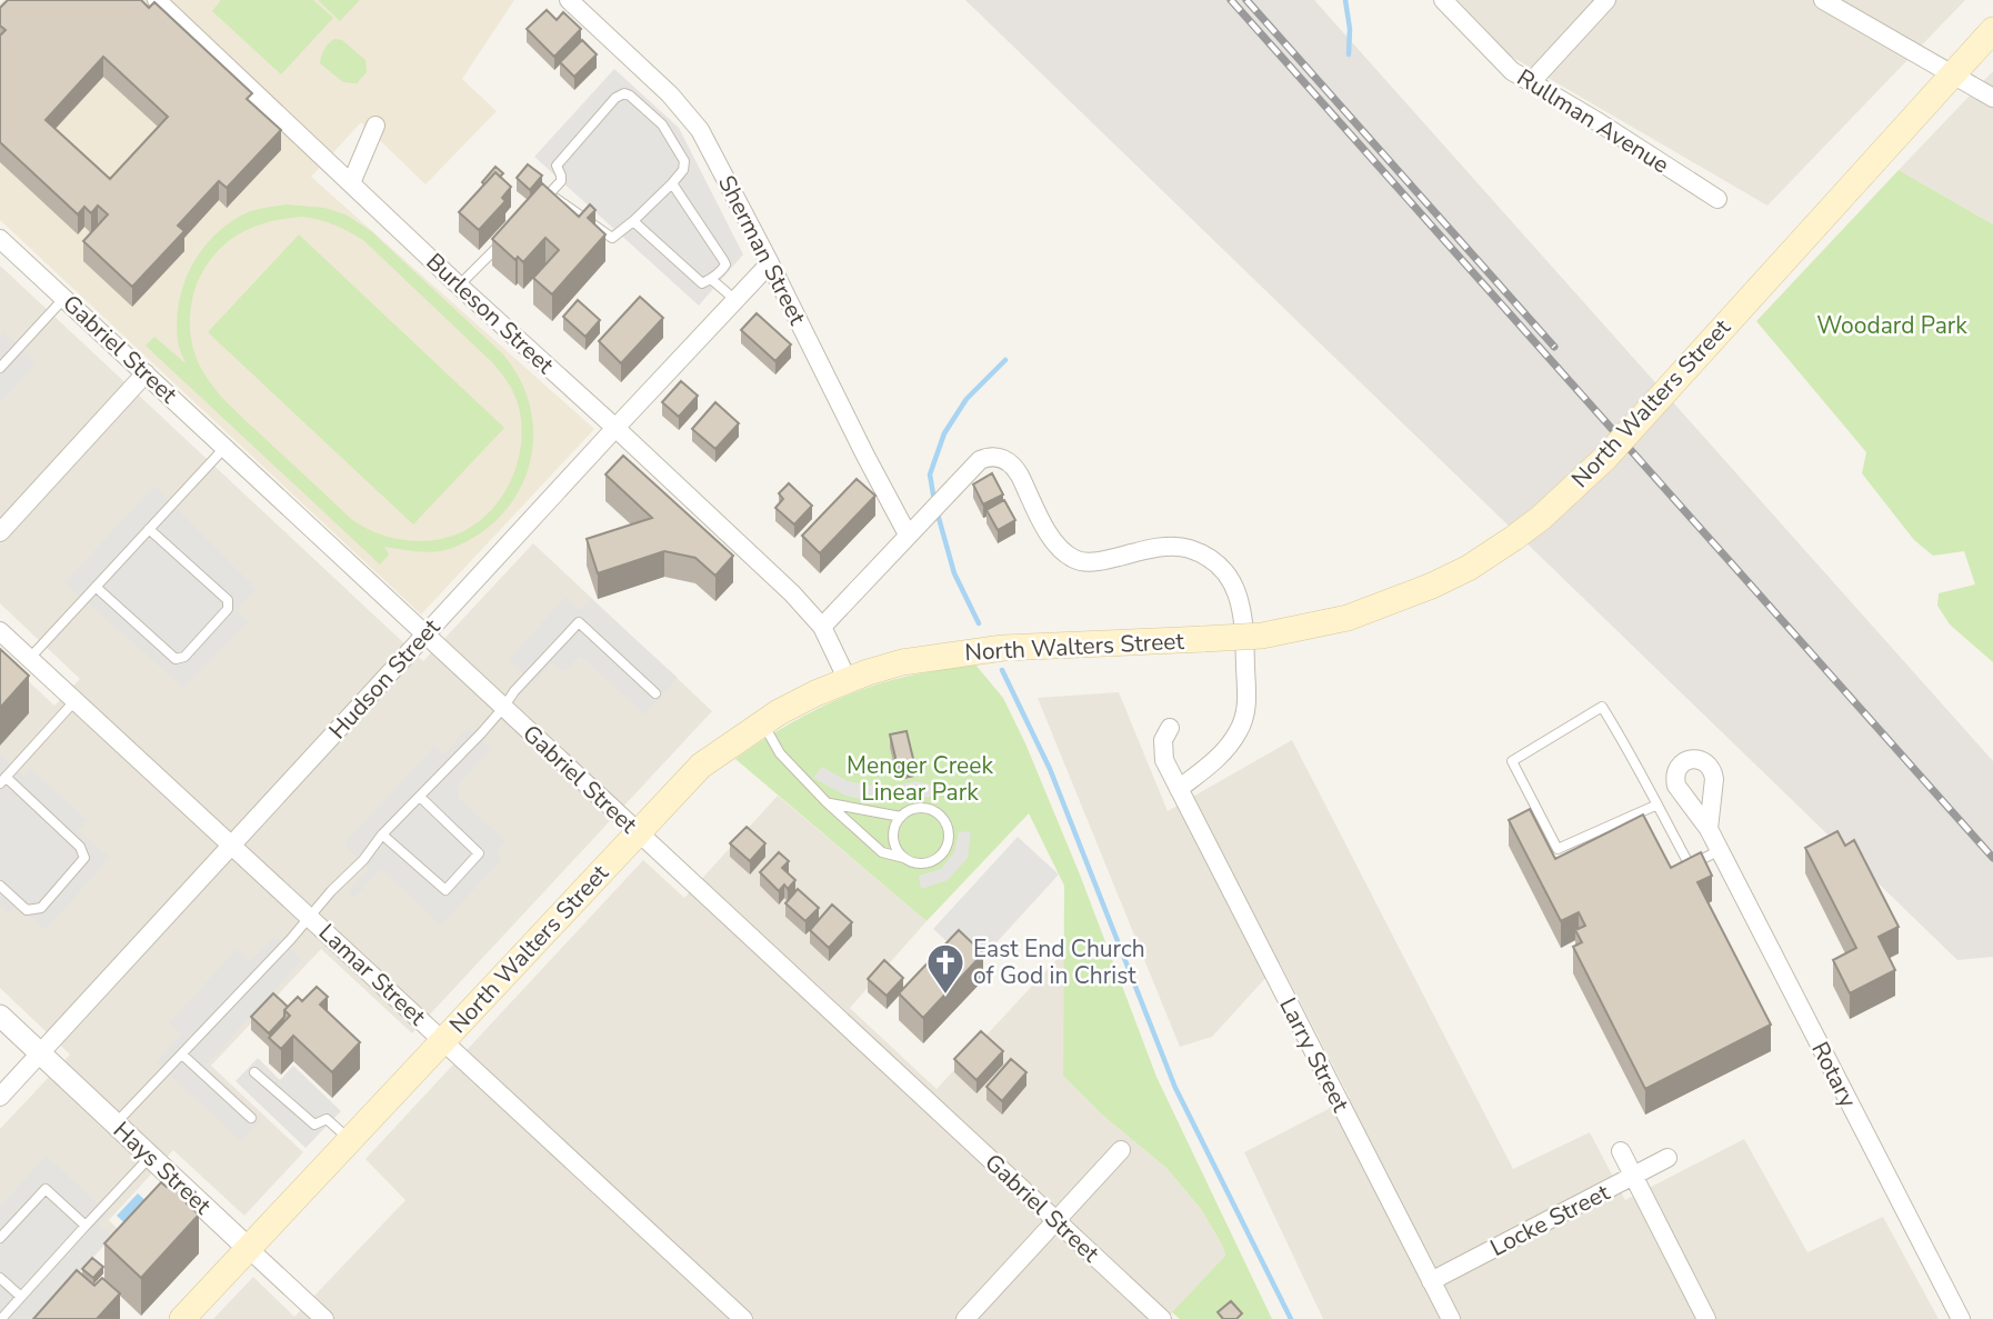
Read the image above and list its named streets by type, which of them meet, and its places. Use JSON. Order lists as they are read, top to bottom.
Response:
{
  "streets": {
    "main road": ["North Walters Street"],
    "street": [
      "Rullman Avenue",
      "Sherman Street",
      "Burleson Street",
      "Gabriel Street",
      "Hudson Street",
      "Lamar Street",
      "Larry Street",
      "Rotary",
      "Hays Street",
      "Locke Street"
    ]
  },
  "crossings": [
    ["Sherman Street", "Hudson Street"],
    ["Burleson Street", "North Walters Street"],
    ["Burleson Street", "Hudson Street"],
    ["Gabriel Street", "North Walters Street"],
    ["Gabriel Street", "Hudson Street"],
    ["North Walters Street", "Lamar Street"],
    ["North Walters Street", "Hays Street"],
    ["Hudson Street", "Lamar Street"],
    ["Hudson Street", "Hays Street"],
    ["Larry Street", "Locke Street"]
  ],
  "parks": ["Woodard Park", "Menger Creek Linear Park"],
  "places": {
    "church": ["East End Church of God in Christ"]
  }
}
